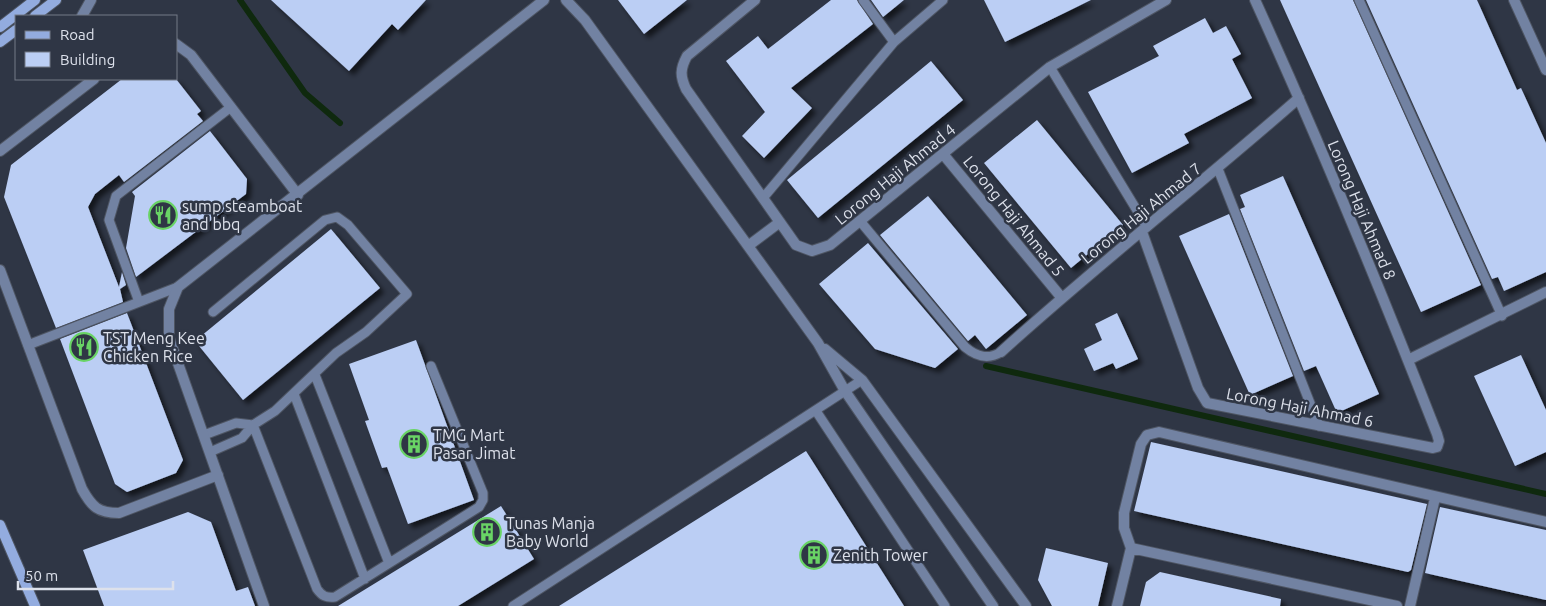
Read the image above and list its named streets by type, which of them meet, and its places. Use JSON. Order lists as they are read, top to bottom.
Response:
{
  "streets": {
    "street": [
      "Lorong Haji Ahmad 4",
      "Lorong Haji Ahmad 8",
      "Lorong Haji Ahmad 7",
      "Lorong Haji Ahmad 5",
      "Lorong Haji Ahmad 6"
    ]
  },
  "crossings": [
    ["Lorong Haji Ahmad 4", "Lorong Haji Ahmad 5"],
    ["Lorong Haji Ahmad 8", "Lorong Haji Ahmad 7"],
    ["Lorong Haji Ahmad 8", "Lorong Haji Ahmad 6"],
    ["Lorong Haji Ahmad 7", "Lorong Haji Ahmad 5"],
    ["Lorong Haji Ahmad 7", "Lorong Haji Ahmad 6"]
  ],
  "places": {
    "restaurant": ["sump steamboat and bbq", "TST Meng Kee Chicken Rice"],
    "building": ["TMG Mart Pasar Jimat", "Tunas Manja Baby World", "Zenith Tower"]
  },
  "legend": ["Road", "Building"],
  "scale_bar": "50 m"
}
